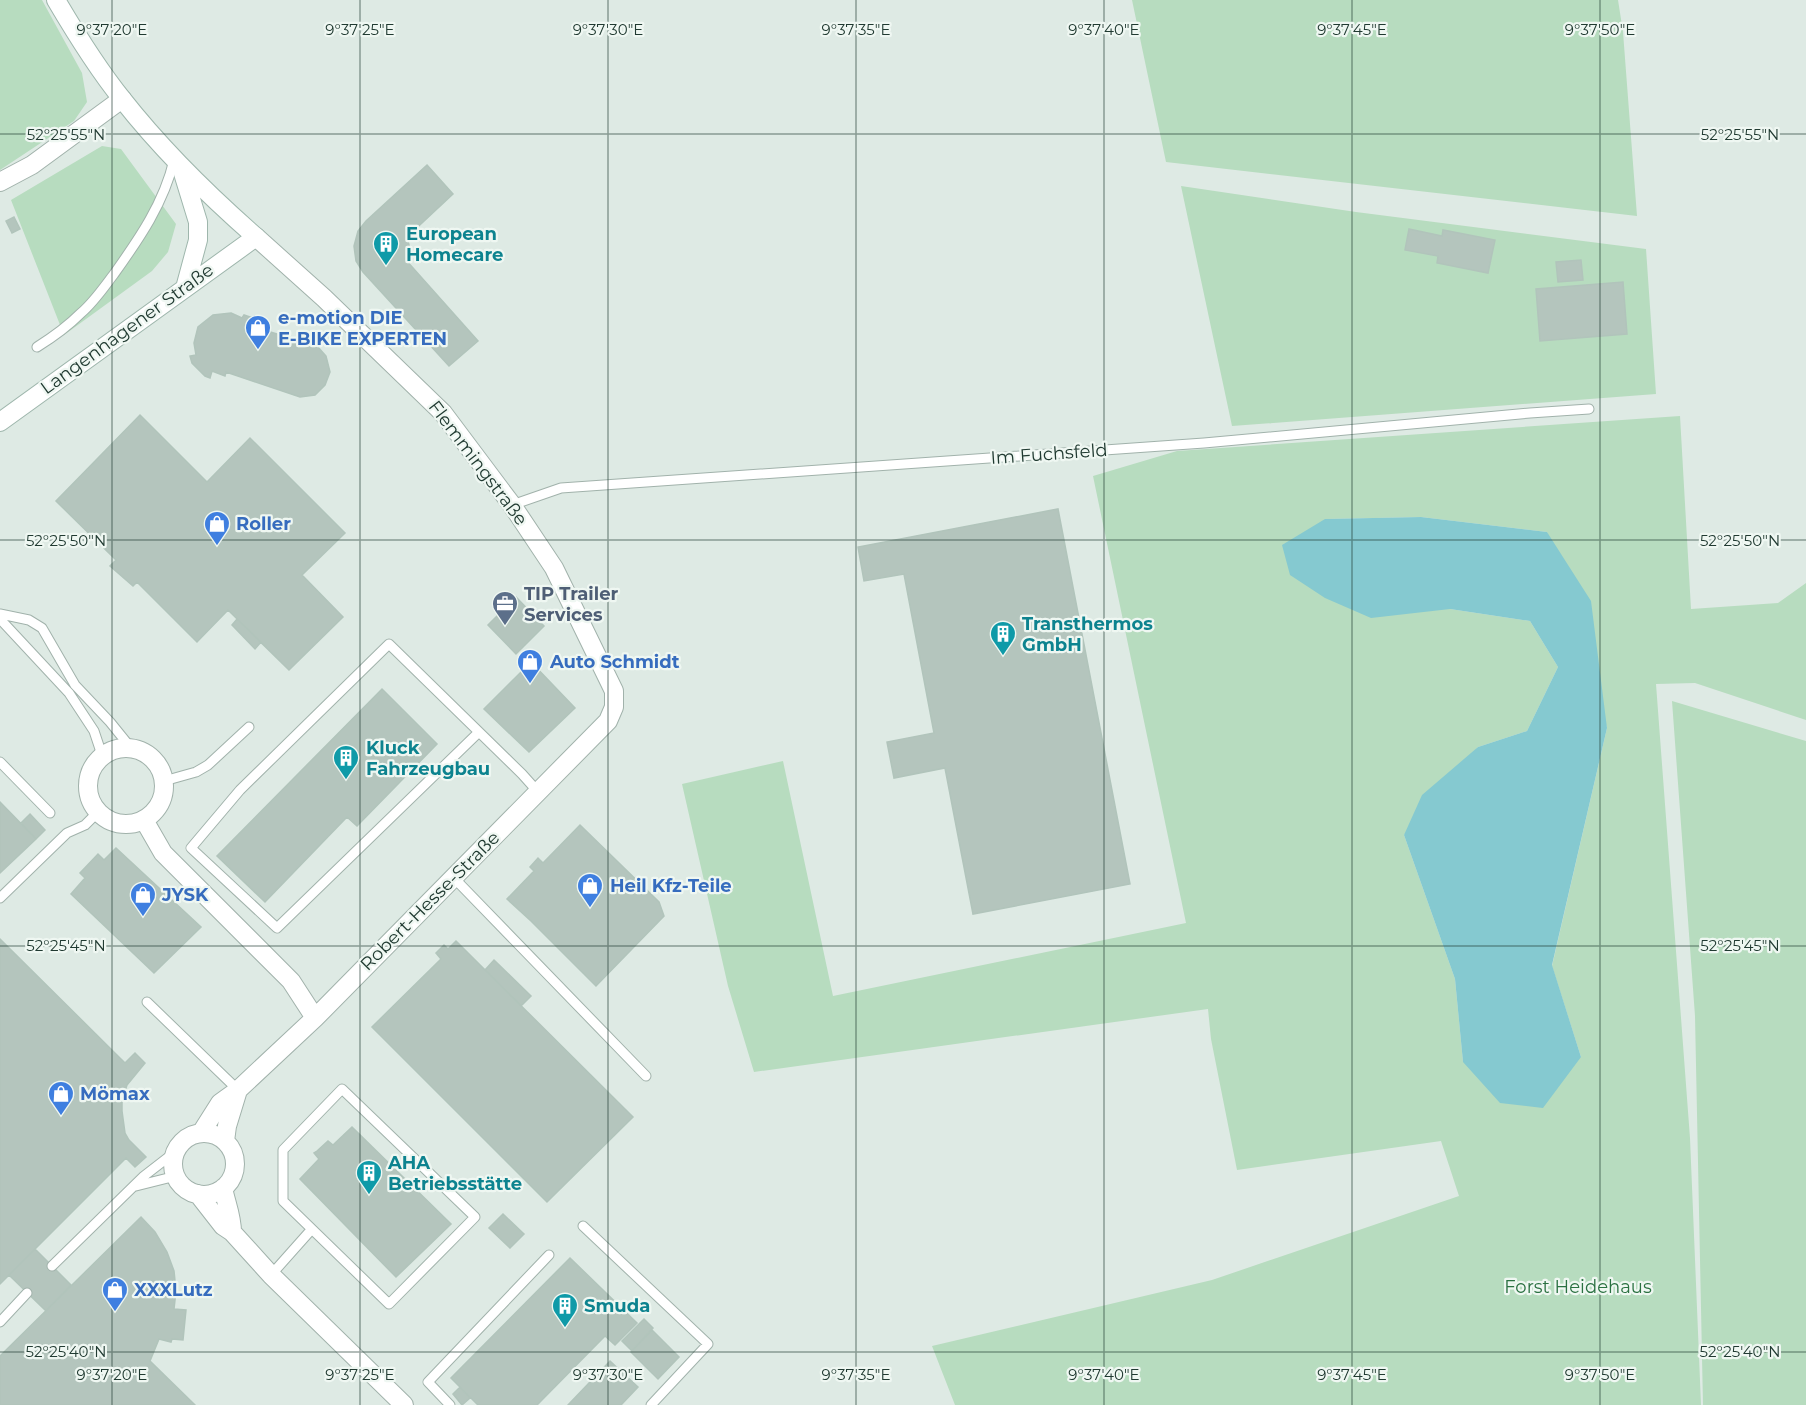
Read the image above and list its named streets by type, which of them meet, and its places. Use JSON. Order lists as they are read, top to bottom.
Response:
{
  "streets": {
    "street": ["Langenhagener Straße", "Flemmingstraße", "Robert-Hesse-Straße"],
    "lane": ["Im Fuchsfeld"]
  },
  "crossings": [
    ["Langenhagener Straße", "Flemmingstraße"],
    ["Im Fuchsfeld", "Flemmingstraße"],
    ["Flemmingstraße", "Robert-Hesse-Straße"]
  ],
  "parks": ["Forst Heidehaus"],
  "places": {
    "building": [
      "European Homecare",
      "Transthermos GmbH",
      "Kluck Fahrzeugbau",
      "AHA Betriebsstätte",
      "Smuda"
    ],
    "shop": [
      "e-motion DIE E-BIKE EXPERTEN",
      "Roller",
      "Auto Schmidt",
      "Heil Kfz-Teile",
      "JYSK",
      "Mömax",
      "XXXLutz"
    ],
    "office": ["TIP Trailer Services"]
  },
  "coordinates": [
    "9°37'20\"E",
    "9°37'25\"E",
    "9°37'30\"E",
    "9°37'35\"E",
    "9°37'40\"E",
    "9°37'45\"E",
    "9°37'50\"E",
    "52°25'55\"N",
    "52°25'50\"N",
    "52°25'45\"N",
    "52°25'40\"N"
  ]
}
